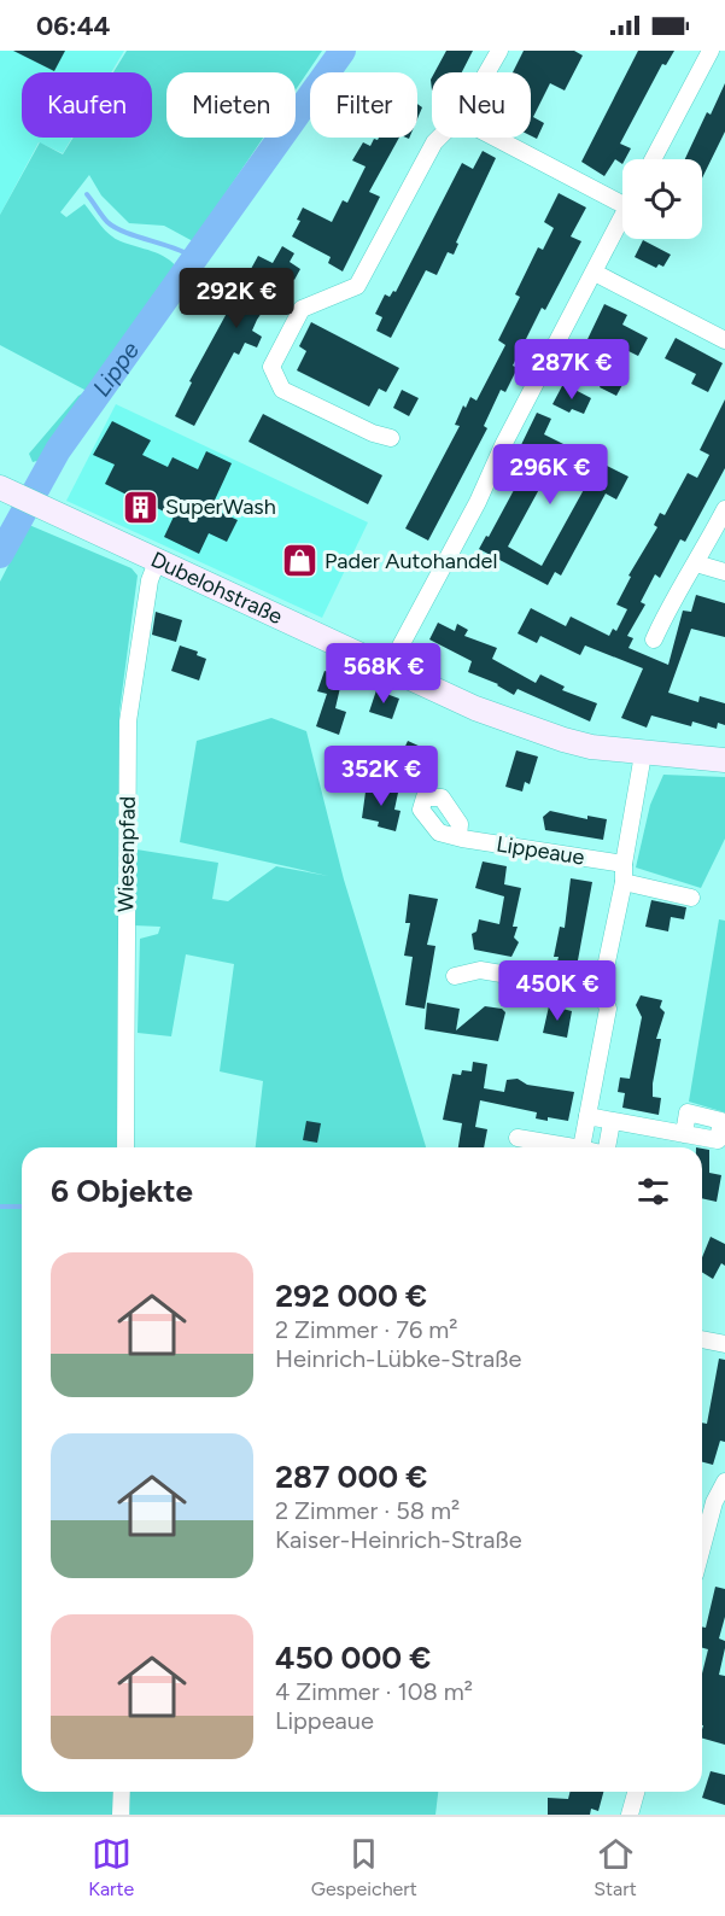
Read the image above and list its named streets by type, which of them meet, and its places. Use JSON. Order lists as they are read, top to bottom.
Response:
{
  "streets": {
    "main road": ["Dubelohstraße"],
    "street": ["Lippeaue", "Wiesenpfad"]
  },
  "crossings": [
    ["Dubelohstraße", "Wiesenpfad"]
  ],
  "water": ["Lippe"],
  "places": {
    "building": ["SuperWash"],
    "shop": ["Pader Autohandel"]
  },
  "page": {
    "status": "06:44",
    "chip": [
      "Kaufen",
      "Mieten",
      "Filter",
      "Neu"
    ],
    "price": [
      "292K €",
      "287K €",
      "296K €",
      "568K €",
      "352K €",
      "450K €"
    ],
    "heading": "6 Objekte",
    "list": [
      {
        "name": "292 000 €",
        "note": "2 Zimmer · 76 m² · Heinrich-Lübke-Straße"
      },
      {
        "name": "287 000 €",
        "note": "2 Zimmer · 58 m² · Kaiser-Heinrich-Straße"
      },
      {
        "name": "450 000 €",
        "note": "4 Zimmer · 108 m² · Lippeaue"
      }
    ],
    "tabs": ["Karte", "Gespeichert", "Start"]
  }
}
